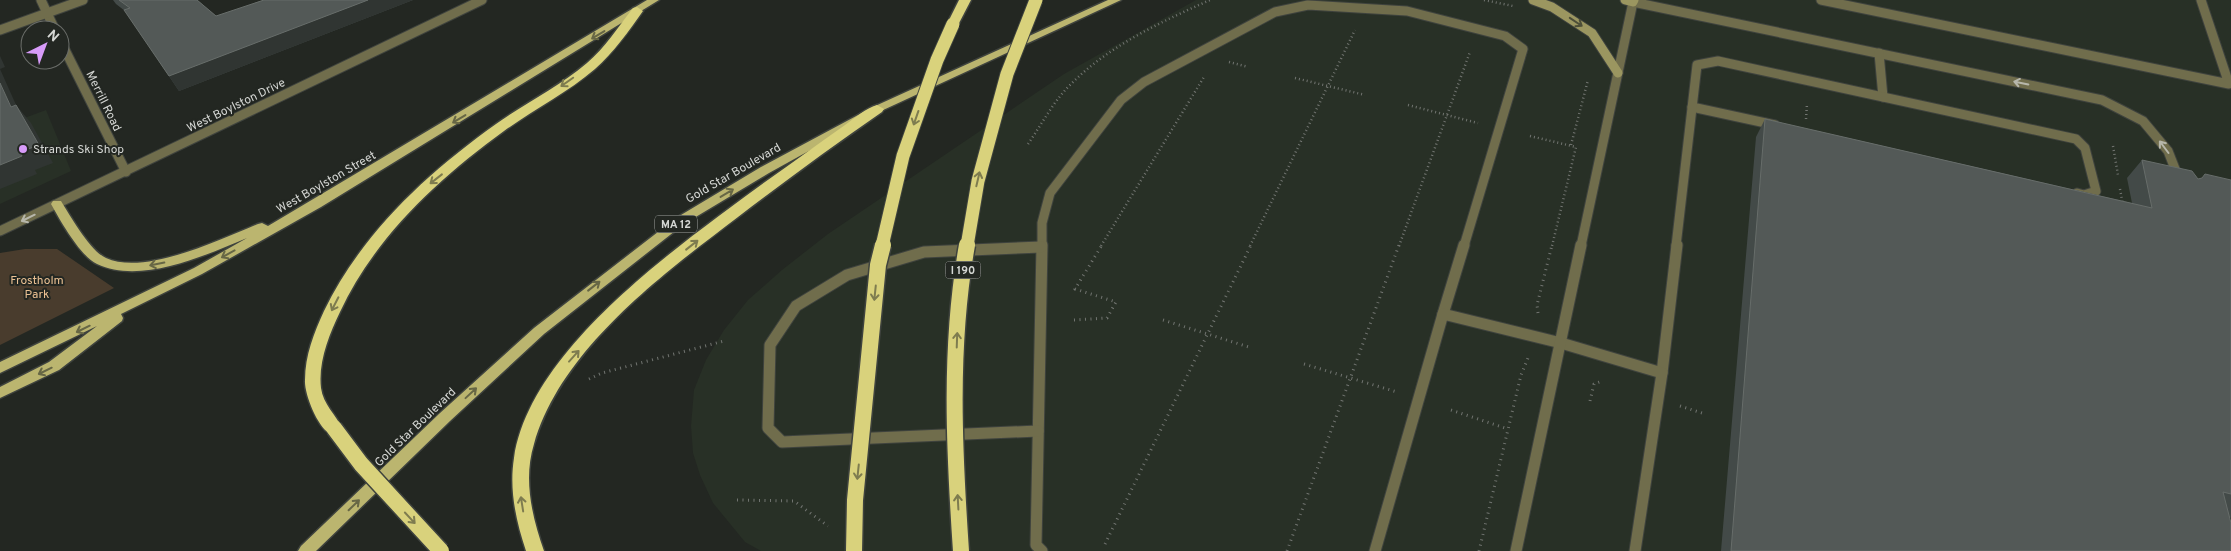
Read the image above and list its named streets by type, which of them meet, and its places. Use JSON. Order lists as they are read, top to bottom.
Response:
{
  "streets": {
    "highway": ["I 190"],
    "main road": ["Gold Star Boulevard", "West Boylston Street", "MA 12"],
    "street": ["Merrill Road", "West Boylston Drive"]
  },
  "crossings": [
    ["Merrill Road", "West Boylston Drive"]
  ],
  "one_way": ["Gold Star Boulevard", "West Boylston Street"],
  "parks": ["Frostholm Park"],
  "places": ["Strands Ski Shop"],
  "north": "top right"
}
